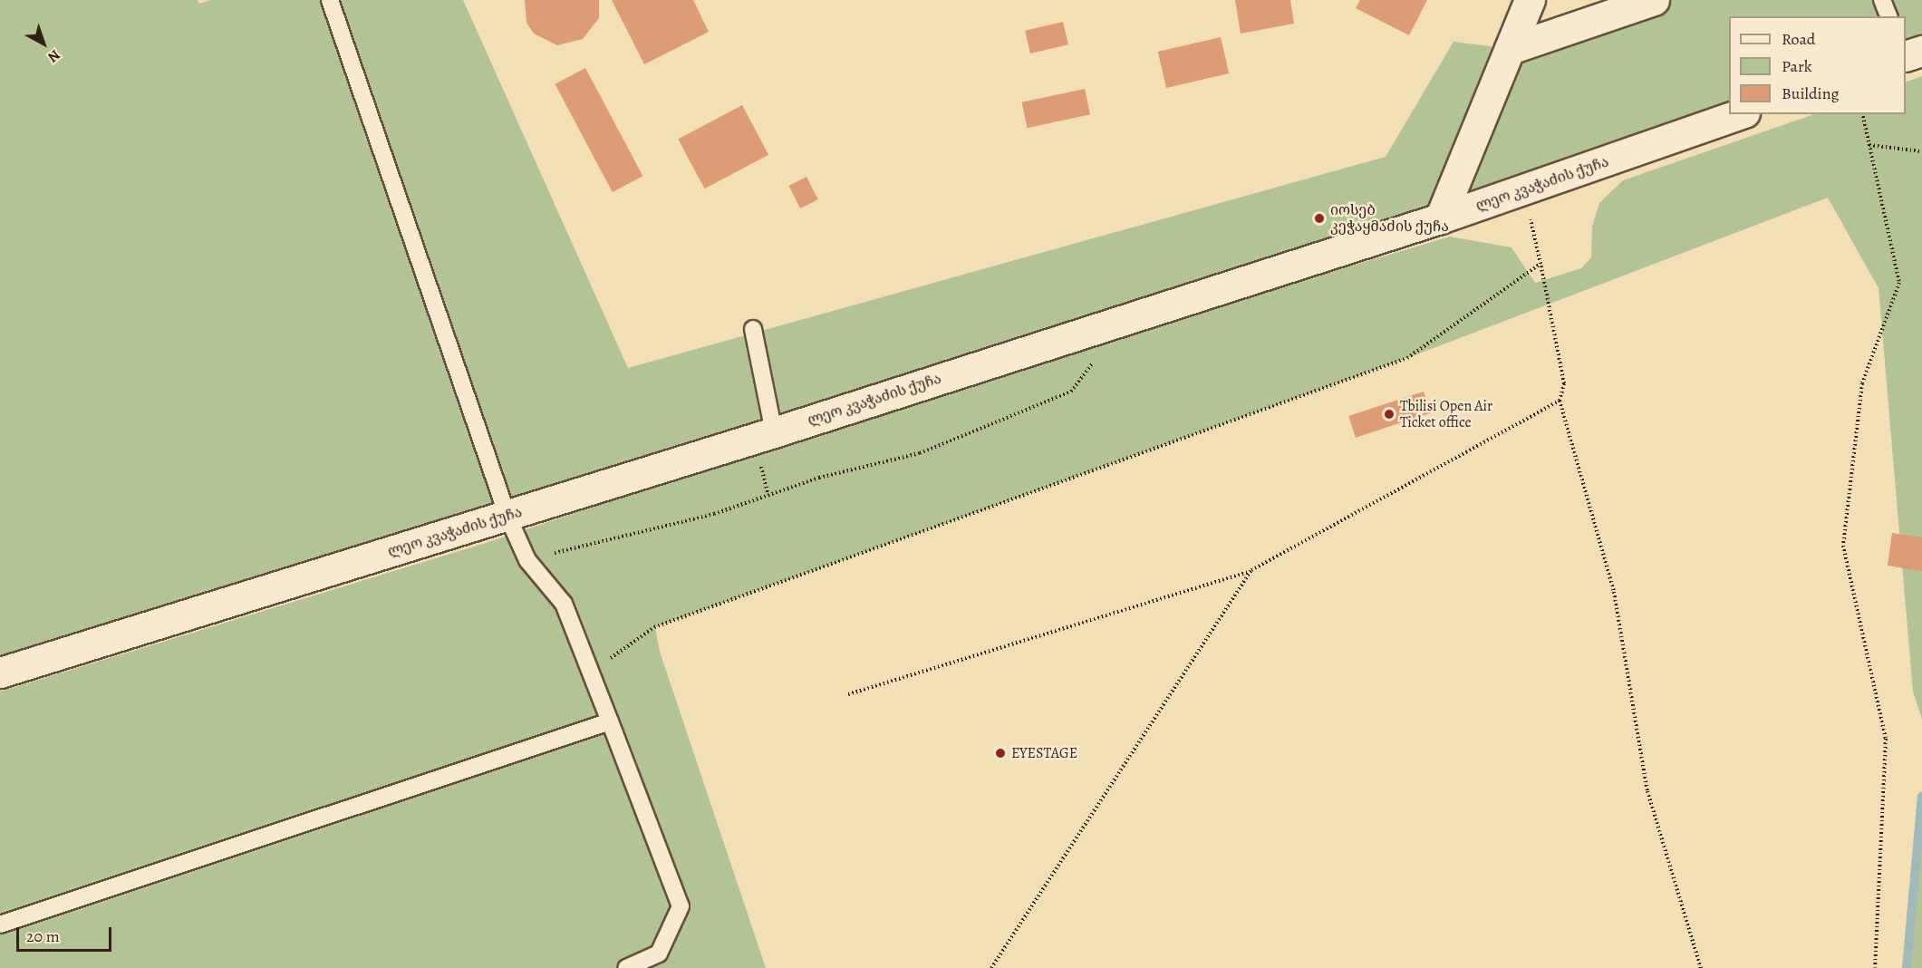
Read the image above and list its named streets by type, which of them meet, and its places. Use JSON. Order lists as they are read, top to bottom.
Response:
{
  "streets": {
    "main road": ["ლეო კვაჭაძის ქუჩა"]
  },
  "places": ["იოსებ კეჭაყმაძის ქუჩა", "Tbilisi Open Air Ticket office", "EYESTAGE"],
  "legend": ["Road", "Park", "Building"],
  "scale_bar": "20 m",
  "north": "bottom right"
}
